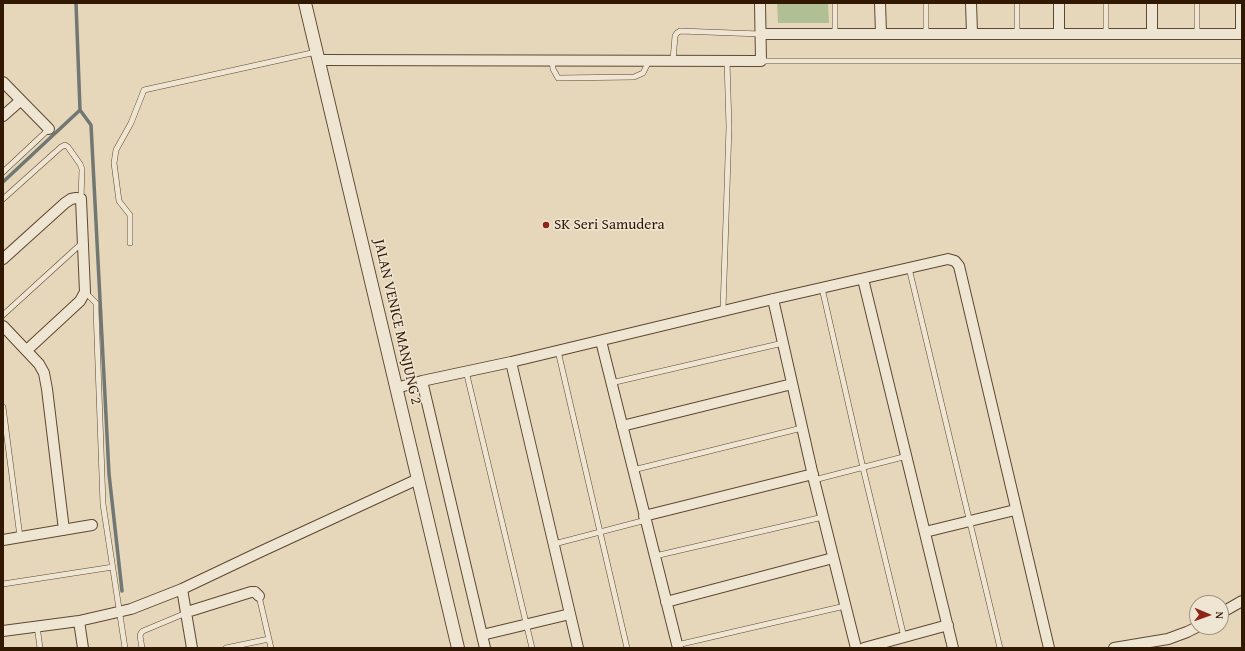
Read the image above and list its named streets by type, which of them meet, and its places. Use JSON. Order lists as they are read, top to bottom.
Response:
{
  "streets": {
    "street": ["JALAN VENICE MANJUNG 2"]
  },
  "places": ["SK Seri Samudera"],
  "north": "right"
}
